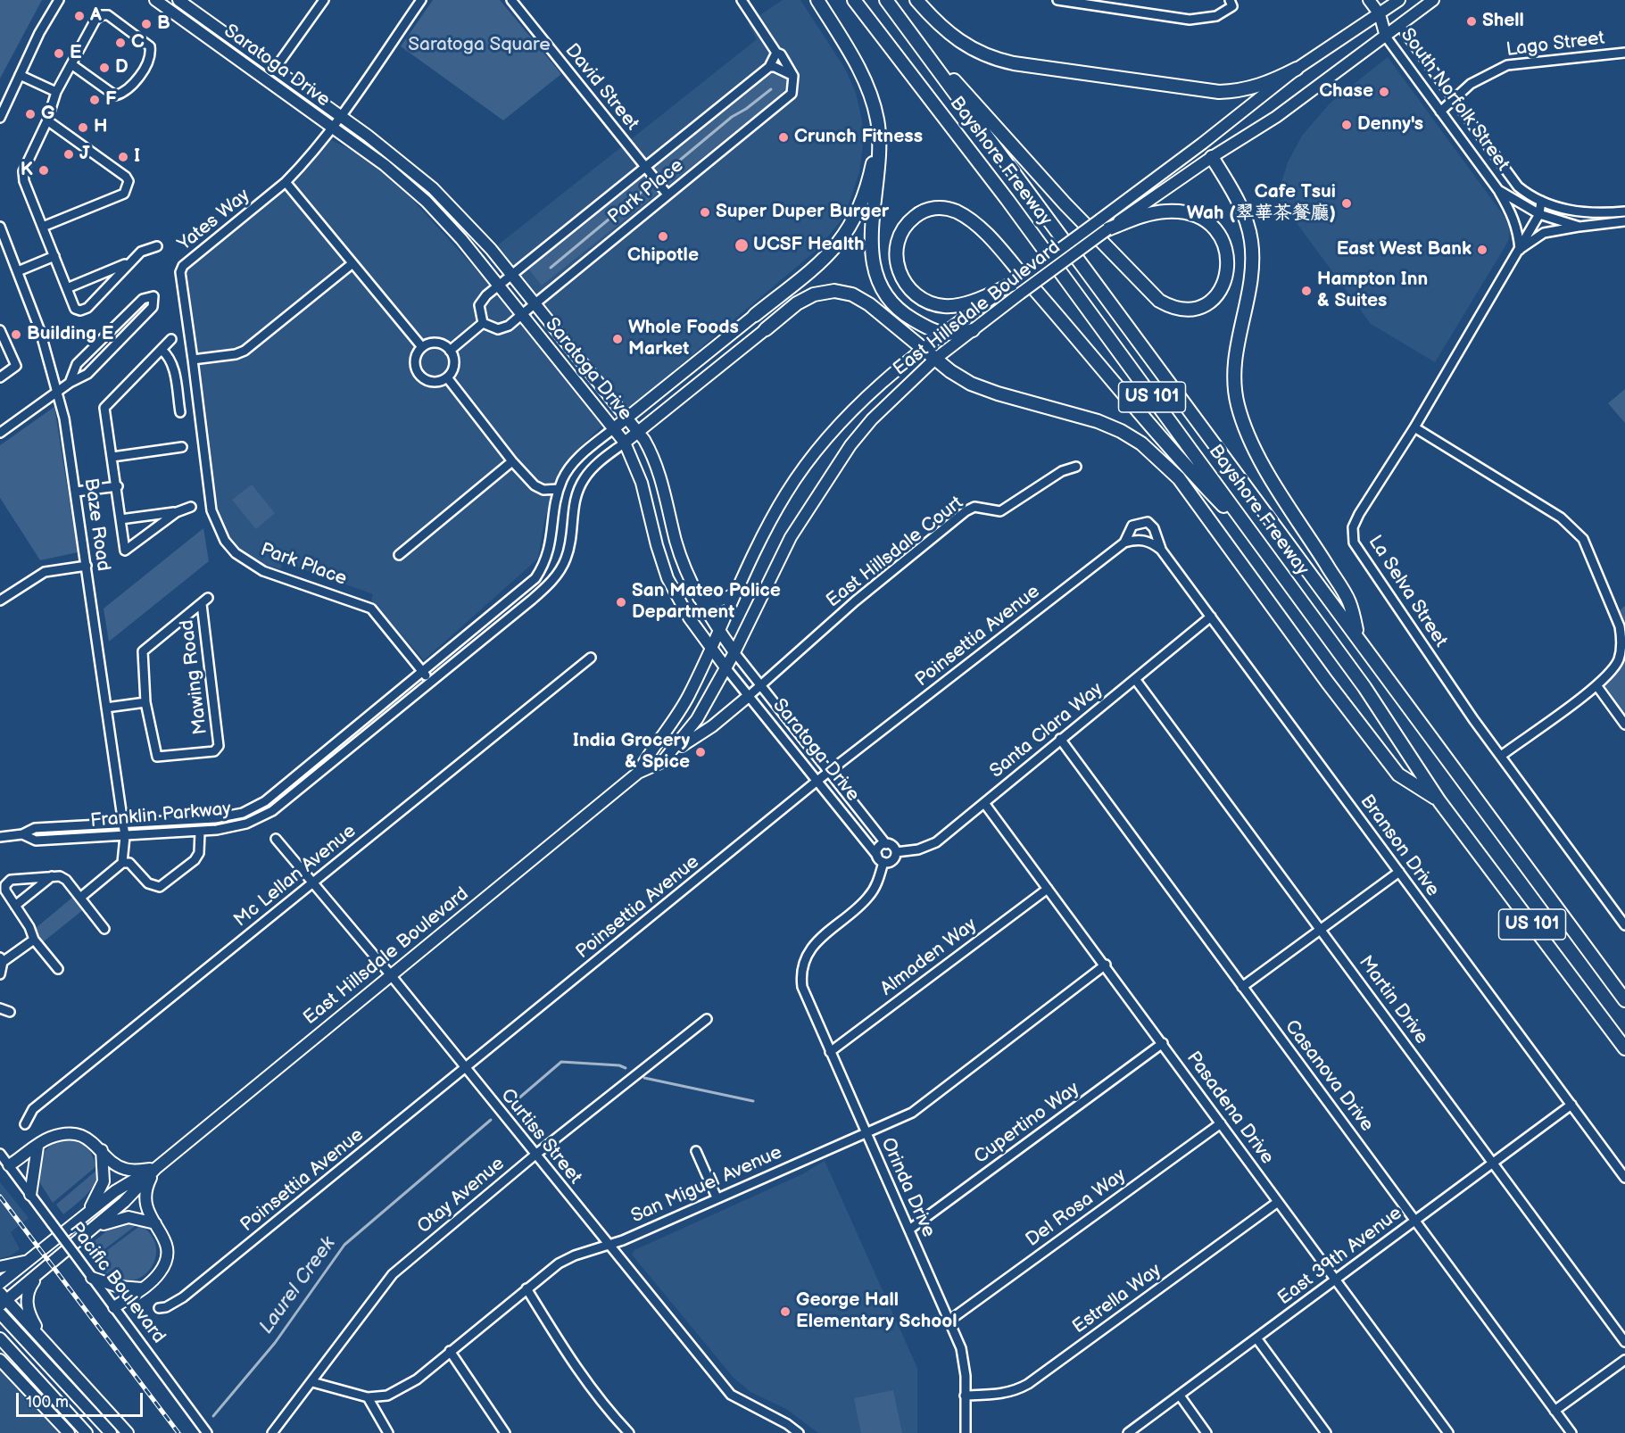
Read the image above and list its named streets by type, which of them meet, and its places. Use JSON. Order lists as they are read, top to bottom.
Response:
{
  "streets": {
    "highway": ["Bayshore Freeway", "US 101"],
    "main road": ["Saratoga Drive", "South Norfolk Street", "East Hillsdale Boulevard"],
    "street": [
      "Lago Street",
      "David Street",
      "Park Place",
      "Yates Way",
      "Baze Road",
      "East Hillsdale Court",
      "La Selva Street",
      "Poinsettia Avenue",
      "Mawing Road",
      "Santa Clara Way",
      "Franklin Parkway",
      "Branson Drive",
      "Mc Lellan Avenue",
      "Almaden Way",
      "Martin Drive",
      "Casanova Drive",
      "Pasadena Drive",
      "Cupertino Way",
      "Curtiss Street",
      "San Miguel Avenue",
      "Orinda Drive",
      "Otay Avenue",
      "Del Rosa Way",
      "East 39th Avenue",
      "Pacific Boulevard",
      "Estrella Way"
    ]
  },
  "crossings": [
    ["Lago Street", "South Norfolk Street"],
    ["Saratoga Drive", "Park Place"],
    ["Saratoga Drive", "Yates Way"],
    ["Saratoga Drive", "East Hillsdale Boulevard"],
    ["Saratoga Drive", "East Hillsdale Court"],
    ["Saratoga Drive", "Poinsettia Avenue"],
    ["Saratoga Drive", "Santa Clara Way"],
    ["Saratoga Drive", "Franklin Parkway"],
    ["Saratoga Drive", "Orinda Drive"],
    ["David Street", "Park Place"],
    ["South Norfolk Street", "East Hillsdale Boulevard"],
    ["South Norfolk Street", "La Selva Street"],
    ["Park Place", "Yates Way"],
    ["Park Place", "Franklin Parkway"],
    ["East Hillsdale Boulevard", "Curtiss Street"],
    ["Baze Road", "Franklin Parkway"],
    ["Poinsettia Avenue", "Branson Drive"],
    ["Poinsettia Avenue", "Curtiss Street"],
    ["Santa Clara Way", "Branson Drive"],
    ["Santa Clara Way", "Martin Drive"],
    ["Santa Clara Way", "Casanova Drive"],
    ["Santa Clara Way", "Pasadena Drive"],
    ["Santa Clara Way", "Orinda Drive"],
    ["Branson Drive", "East 39th Avenue"],
    ["Mc Lellan Avenue", "Curtiss Street"],
    ["Almaden Way", "Pasadena Drive"],
    ["Almaden Way", "Orinda Drive"],
    ["Martin Drive", "East 39th Avenue"],
    ["Casanova Drive", "East 39th Avenue"],
    ["Pasadena Drive", "Cupertino Way"],
    ["Pasadena Drive", "San Miguel Avenue"],
    ["Pasadena Drive", "Del Rosa Way"],
    ["Pasadena Drive", "East 39th Avenue"],
    ["Pasadena Drive", "Estrella Way"],
    ["Cupertino Way", "Orinda Drive"],
    ["Curtiss Street", "San Miguel Avenue"],
    ["Curtiss Street", "Otay Avenue"],
    ["San Miguel Avenue", "Orinda Drive"],
    ["San Miguel Avenue", "Otay Avenue"],
    ["Orinda Drive", "Del Rosa Way"],
    ["Orinda Drive", "Estrella Way"]
  ],
  "water": ["Laurel Creek"],
  "parks": ["Saratoga Square"],
  "places": [
    "A",
    "Shell",
    "B",
    "C",
    "E",
    "D",
    "Chase",
    "F",
    "G",
    "Denny's",
    "H",
    "Crunch Fitness",
    "J",
    "I",
    "K",
    "Cafe Tsui Wah (翠華茶餐廳)",
    "Super Duper Burger",
    "Chipotle",
    "UCSF Health",
    "East West Bank",
    "Hampton Inn & Suites",
    "Building E",
    "Whole Foods Market",
    "San Mateo Police Department",
    "India Grocery & Spice",
    "George Hall Elementary School"
  ],
  "scale_bar": "100 m"
}
